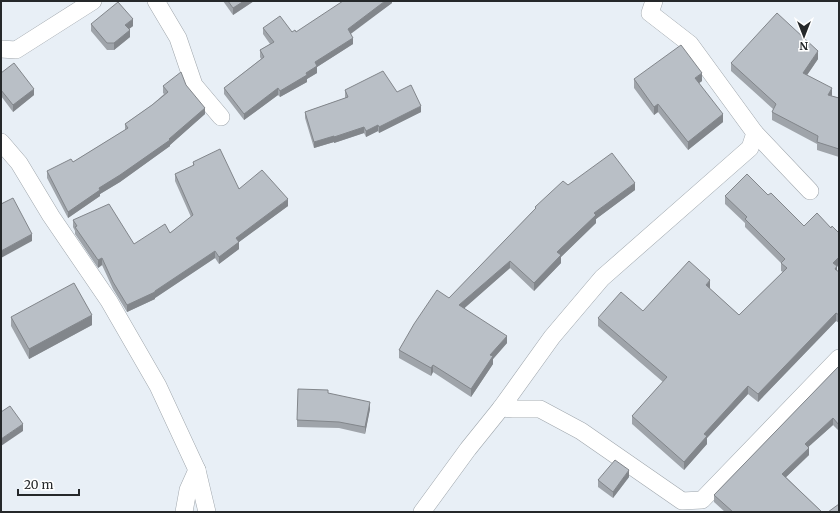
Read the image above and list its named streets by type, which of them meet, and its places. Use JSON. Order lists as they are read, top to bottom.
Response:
{
  "scale_bar": "20 m",
  "north": "bottom"
}
